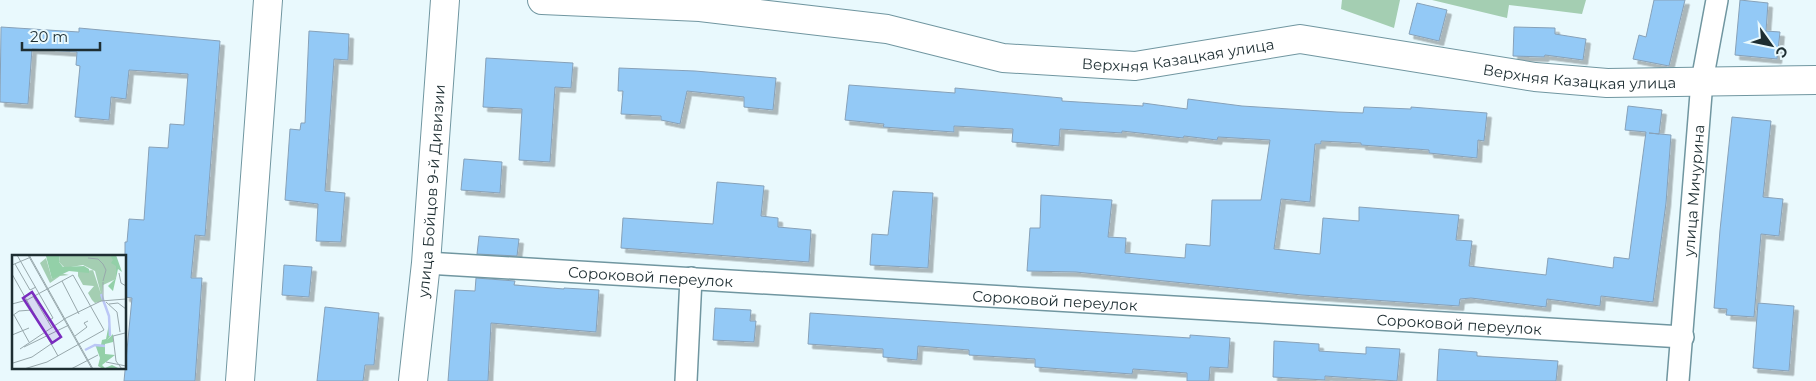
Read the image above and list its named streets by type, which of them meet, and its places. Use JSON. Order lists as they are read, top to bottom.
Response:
{
  "streets": {
    "street": [
      "Верхняя Казацкая улица",
      "улица Мичурина",
      "улица Бойцов 9-й Дивизии",
      "Сороковой переулок"
    ]
  },
  "crossings": [
    ["Верхняя Казацкая улица", "улица Мичурина"],
    ["улица Мичурина", "Сороковой переулок"],
    ["улица Бойцов 9-й Дивизии", "Сороковой переулок"]
  ],
  "scale_bar": "20 m",
  "north": "bottom right"
}
